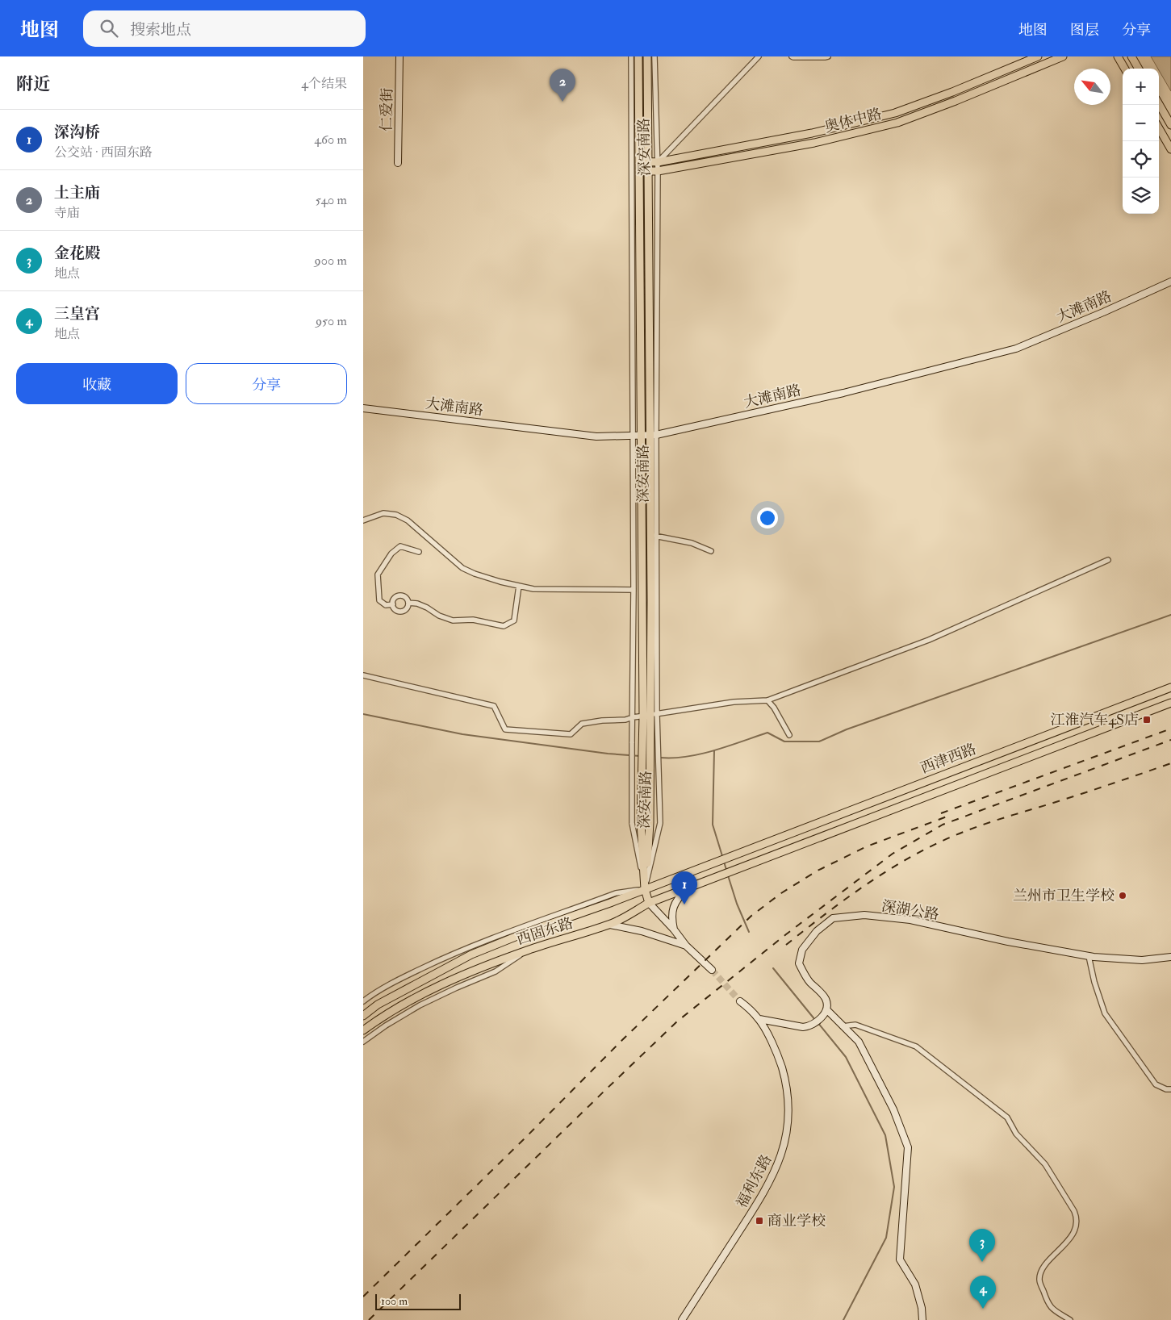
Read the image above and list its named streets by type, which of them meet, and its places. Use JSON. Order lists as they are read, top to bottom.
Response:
{
  "streets": {
    "main road": [
      "仁爱街",
      "奥体中路",
      "深安南路",
      "大滩南路",
      "西津西路",
      "深湖公路",
      "西固东路",
      "福利东路"
    ]
  },
  "crossings": [
    ["奥体中路", "深安南路"],
    ["深安南路", "大滩南路"],
    ["深安南路", "西固东路"],
    ["西津西路", "西固东路"]
  ],
  "places": {
    "transit": ["江淮汽车4S店", "商业学校"],
    "other": ["兰州市卫生学校"]
  },
  "scale_bar": "100 m",
  "north": "top left",
  "page": {
    "header": "地图",
    "search": "搜索地点",
    "nav": ["地图", "图层", "分享"],
    "heading": ["附近", "4个结果"],
    "map_buttons": ["+", "−"],
    "pins": [
      "2",
      "1",
      "3",
      "4"
    ],
    "list": [
      {
        "mark": "1",
        "name": "深沟桥",
        "note": "公交站 · 西固东路",
        "value": "460 m"
      },
      {
        "mark": "2",
        "name": "土主庙",
        "note": "寺庙",
        "value": "540 m"
      },
      {
        "mark": "3",
        "name": "金花殿",
        "note": "地点",
        "value": "900 m"
      },
      {
        "mark": "4",
        "name": "三皇宫",
        "note": "地点",
        "value": "950 m"
      }
    ],
    "buttons": ["收藏", "分享"],
    "scale": "100 m"
  }
}
